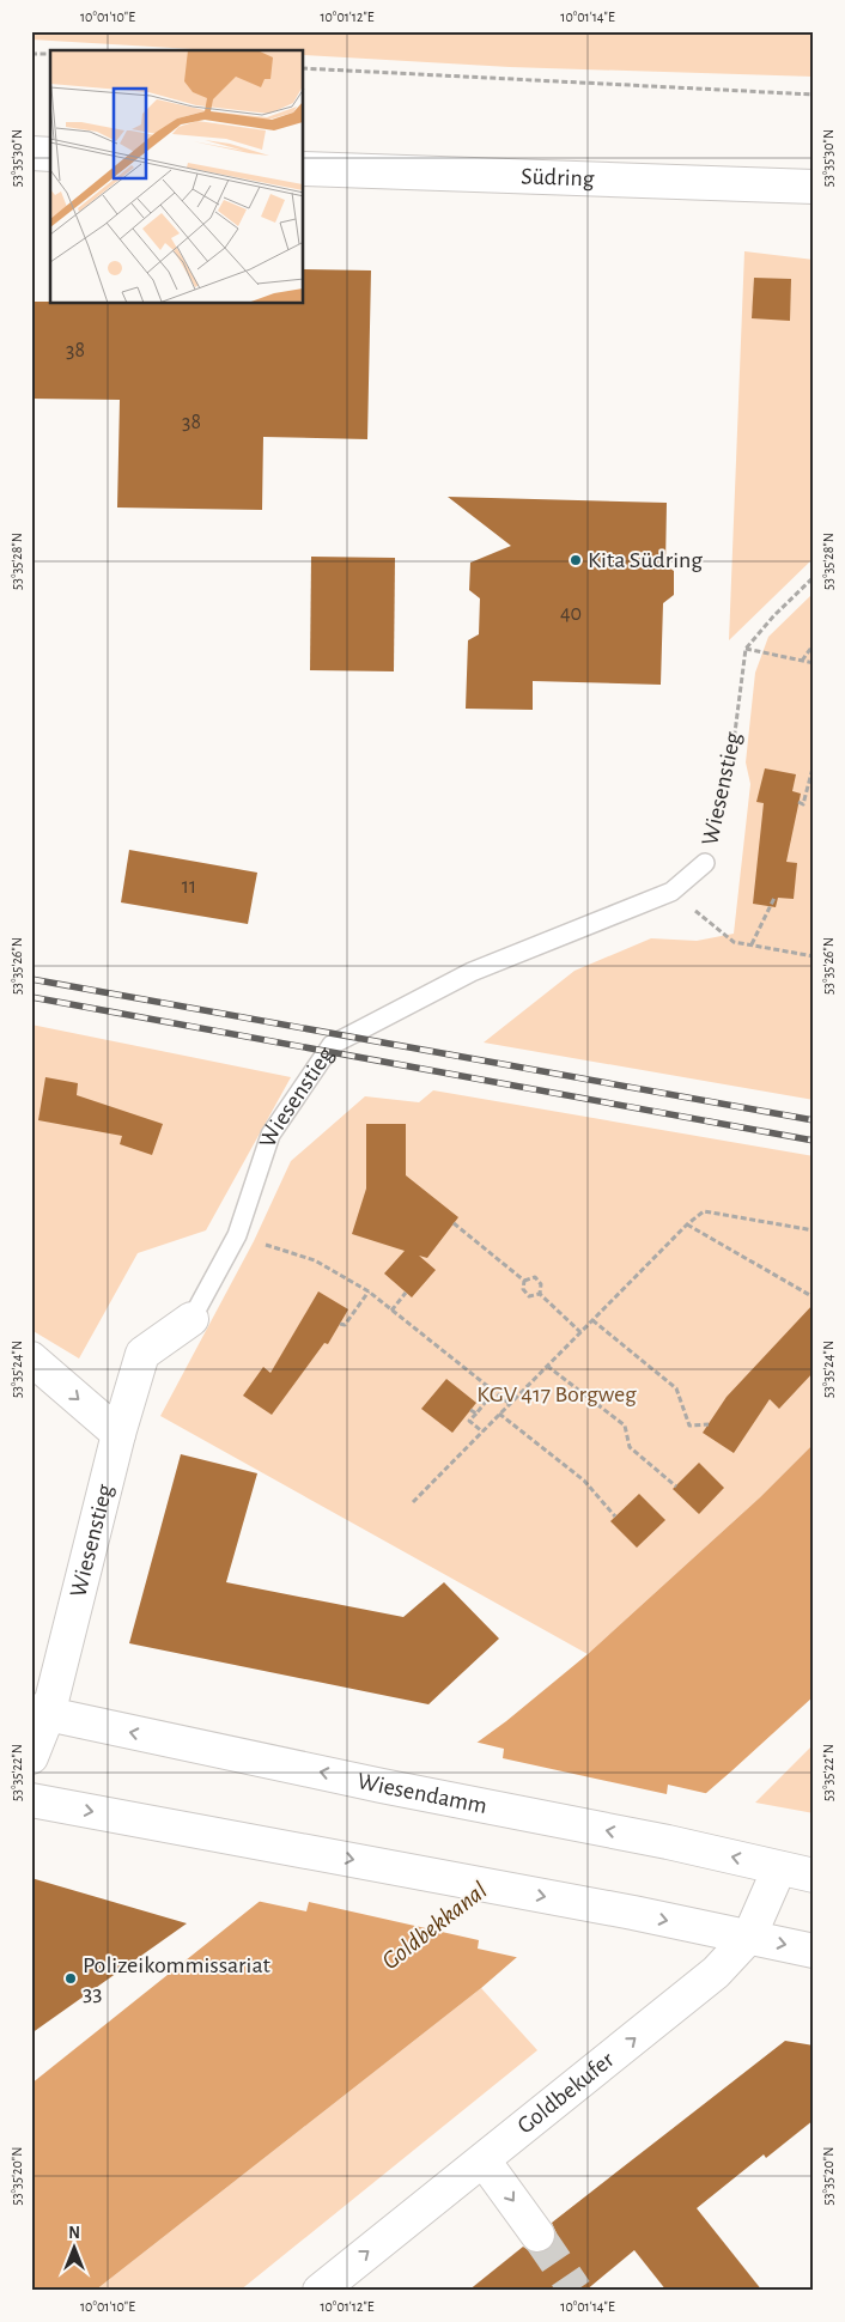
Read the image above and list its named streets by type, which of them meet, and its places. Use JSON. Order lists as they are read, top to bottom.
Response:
{
  "streets": {
    "street": [
      "Südring",
      "Wiesenstieg",
      "Wiesendamm",
      "Goldbekufer"
    ]
  },
  "crossings": [
    ["Wiesenstieg", "Wiesendamm"],
    ["Wiesendamm", "Goldbekufer"]
  ],
  "one_way": ["Goldbekufer"],
  "water": ["Goldbekkanal"],
  "parks": ["KGV 417 Borgweg"],
  "places": ["Kita Südring", "Polizeikommissariat 33"],
  "house_numbers": [
    "38",
    "38",
    "40",
    "11"
  ],
  "north": "top",
  "coordinates": [
    "10°01'10\"E",
    "10°01'12\"E",
    "10°01'14\"E",
    "53°35'30\"N",
    "53°35'28\"N",
    "53°35'26\"N",
    "53°35'24\"N",
    "53°35'22\"N",
    "53°35'20\"N"
  ]
}
